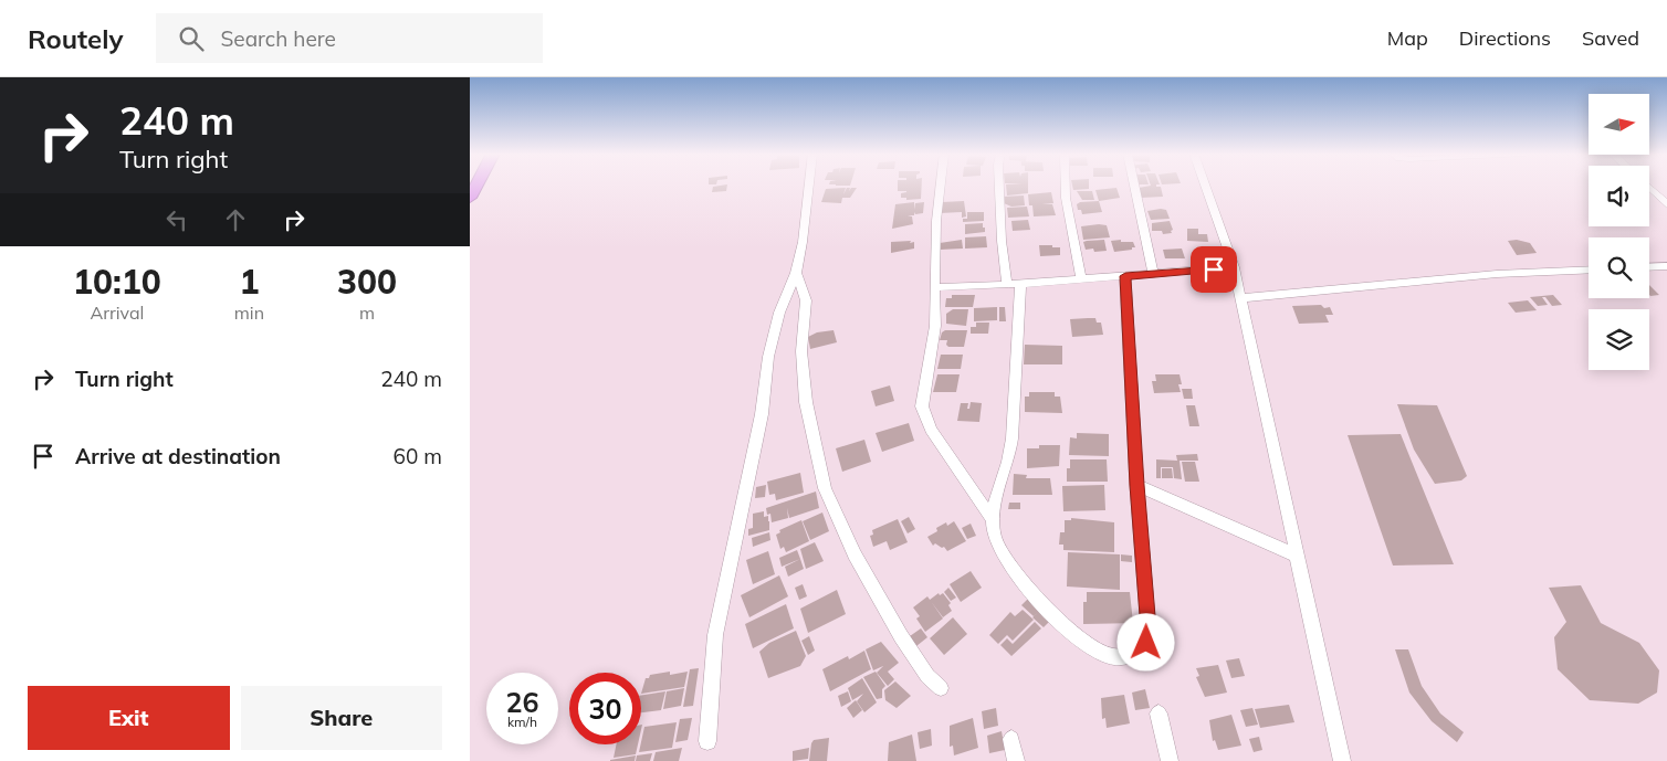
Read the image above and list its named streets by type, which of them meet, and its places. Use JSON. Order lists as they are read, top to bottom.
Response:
{
  "north": "right",
  "page": {
    "header": "Routely",
    "search": "Search here",
    "nav": ["Map", "Directions", "Saved"],
    "turn": ["240 m", "Turn right"],
    "eta": [
      "10:10",
      "Arrival",
      "1",
      "min",
      "300",
      "m"
    ],
    "list": [
      {
        "name": "Turn right",
        "value": "240 m"
      },
      {
        "name": "Arrive at destination",
        "value": "60 m"
      }
    ],
    "speed": "26 km/h",
    "limit": "30",
    "buttons": ["Exit", "Share"]
  }
}
